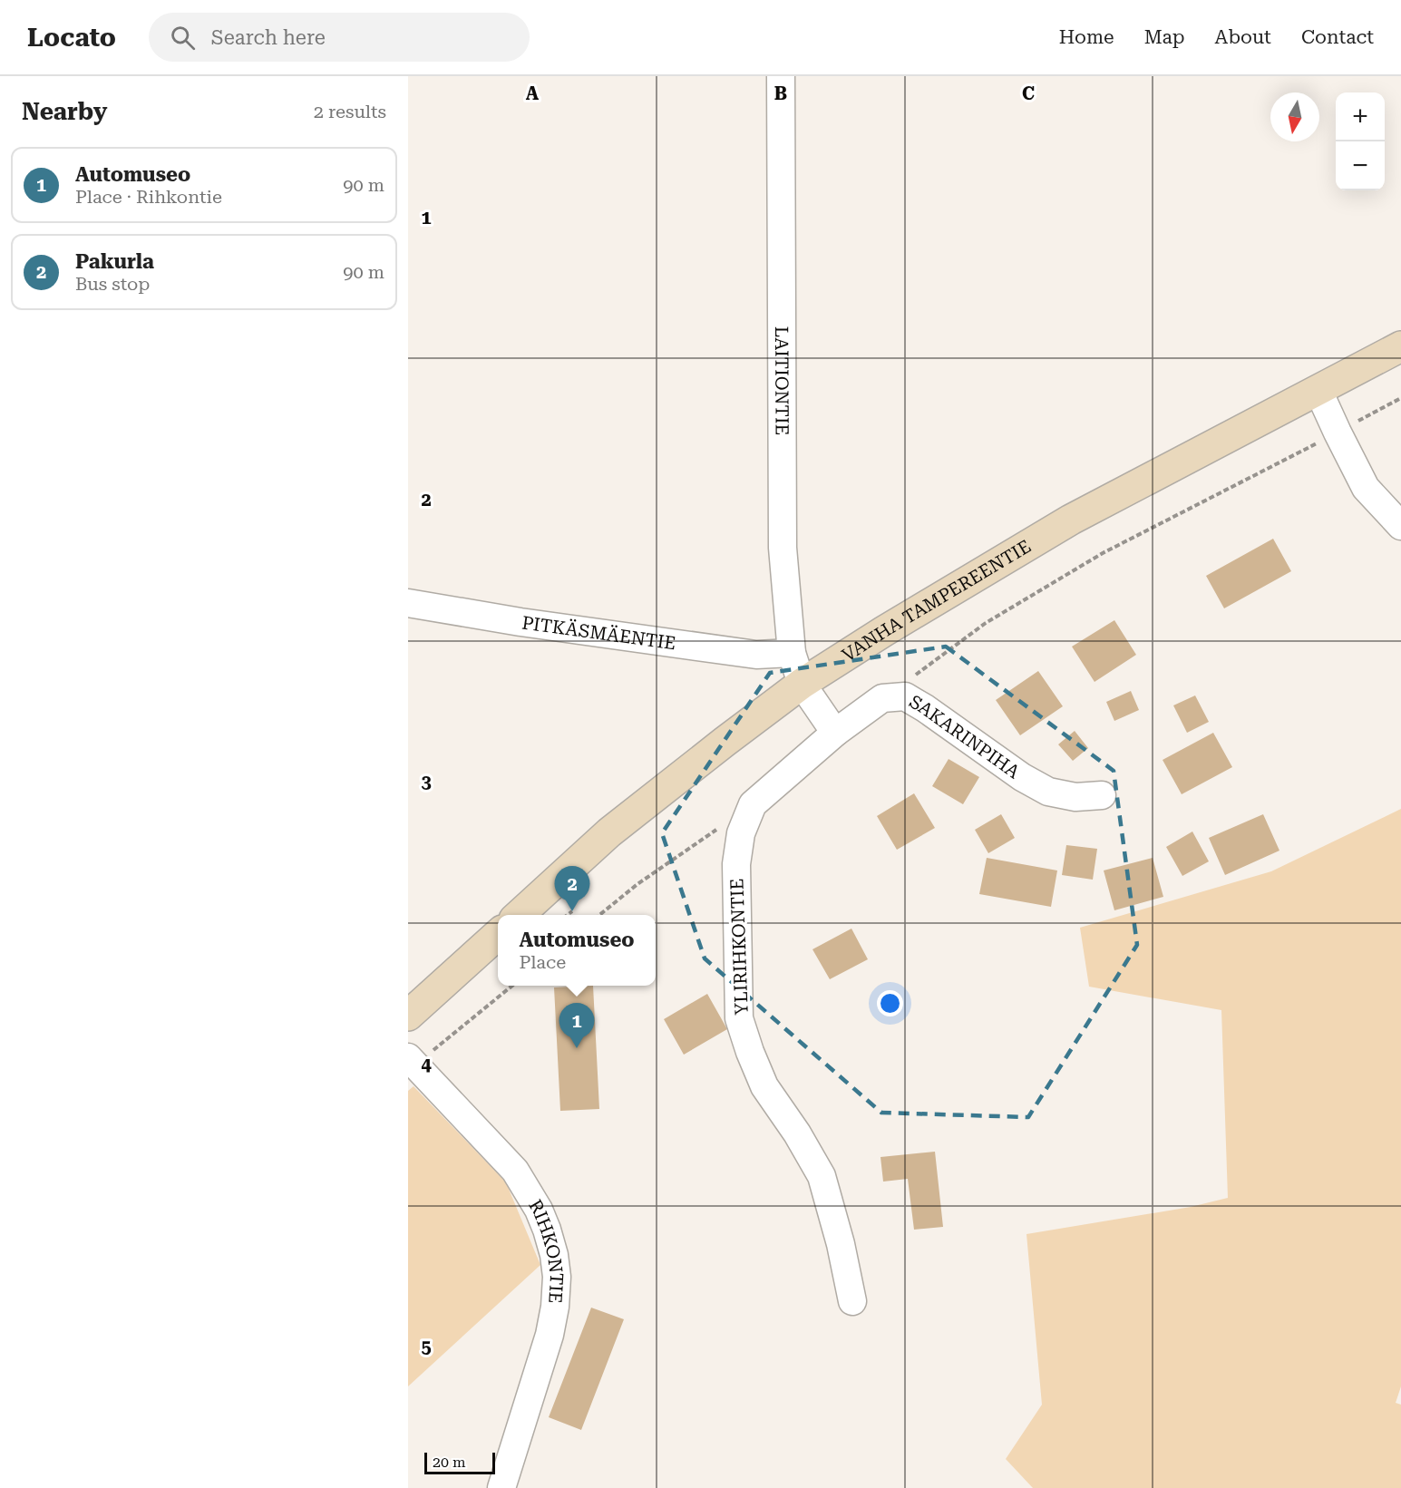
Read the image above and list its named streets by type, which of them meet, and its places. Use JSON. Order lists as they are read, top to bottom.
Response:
{
  "streets": {
    "main road": ["VANHA TAMPEREENTIE"],
    "street": [
      "LAITIONTIE",
      "PITKÄSMÄENTIE",
      "SAKARINPIHA",
      "YLIRIHKONTIE",
      "RIHKONTIE"
    ]
  },
  "crossings": [
    ["LAITIONTIE", "VANHA TAMPEREENTIE"],
    ["LAITIONTIE", "PITKÄSMÄENTIE"],
    ["SAKARINPIHA", "YLIRIHKONTIE"]
  ],
  "scale_bar": "20 m",
  "north": "bottom",
  "page": {
    "header": "Locato",
    "search": "Search here",
    "nav": [
      "Home",
      "Map",
      "About",
      "Contact"
    ],
    "heading": ["Nearby", "2 results"],
    "map_buttons": ["+", "−"],
    "list": [
      {
        "mark": "1",
        "name": "Automuseo",
        "note": "Place · Rihkontie",
        "value": "90 m"
      },
      {
        "mark": "2",
        "name": "Pakurla",
        "note": "Bus stop",
        "value": "90 m"
      }
    ],
    "pins": ["2", "1"],
    "popup": ["Automuseo", "Place"],
    "scale": "20 m"
  },
  "grid": {
    "columns": ["A", "B", "C"],
    "rows": [
      "1",
      "2",
      "3",
      "4",
      "5"
    ]
  }
}
